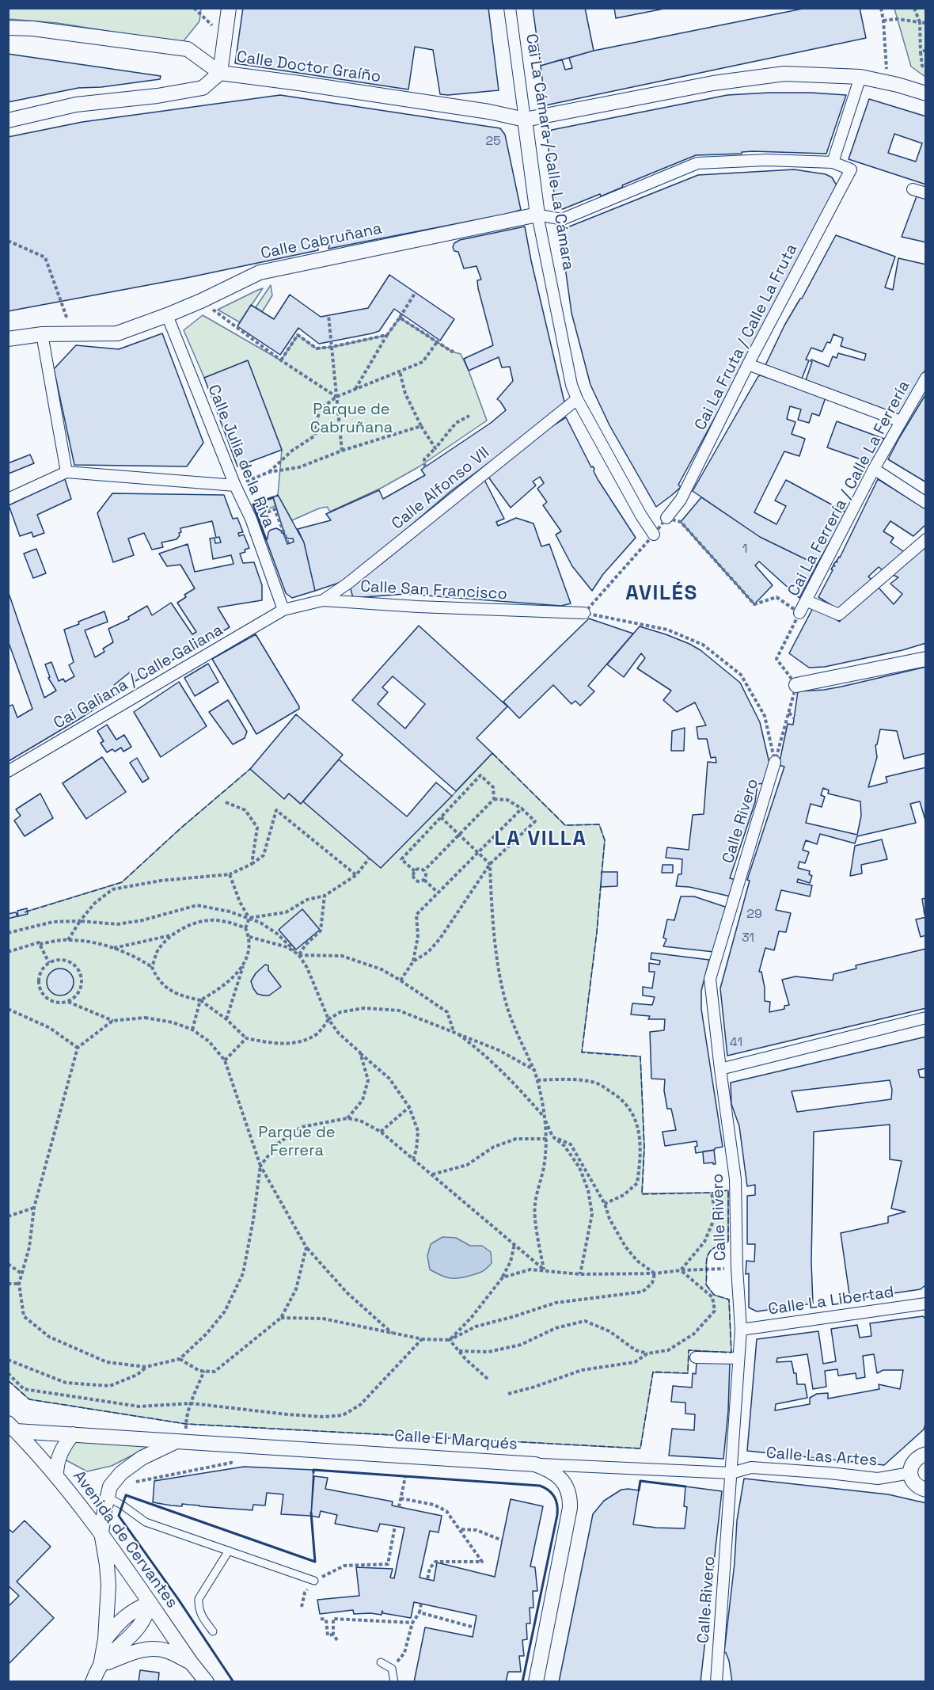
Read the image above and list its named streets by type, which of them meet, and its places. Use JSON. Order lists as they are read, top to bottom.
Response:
{
  "streets": {
    "street": [
      "Calle Doctor Graíño",
      "Cai La Cámara / Calle La Cámara",
      "Calle Cabruñana",
      "Cai La Fruta / Calle La Fruta",
      "Calle Julia de la Riva",
      "Calle Alfonso VII",
      "Cai La Ferrería / Calle La Ferrería",
      "Calle San Francisco",
      "Cai Galiana / Calle Galiana",
      "Calle Rivero",
      "Calle La Libertad",
      "Calle El Marqués",
      "Calle Las Artes",
      "Avenida de Cervantes"
    ]
  },
  "crossings": [
    ["Calle Doctor Graíño", "Cai La Cámara / Calle La Cámara"],
    ["Cai La Cámara / Calle La Cámara", "Calle Cabruñana"],
    ["Cai La Cámara / Calle La Cámara", "Calle Alfonso VII"],
    ["Calle Cabruñana", "Calle Julia de la Riva"],
    ["Calle Julia de la Riva", "Calle San Francisco"],
    ["Calle Julia de la Riva", "Cai Galiana / Calle Galiana"],
    ["Calle Alfonso VII", "Calle San Francisco"],
    ["Calle San Francisco", "Cai Galiana / Calle Galiana"],
    ["Calle Rivero", "Calle La Libertad"],
    ["Calle Rivero", "Calle El Marqués"],
    ["Calle Rivero", "Calle Las Artes"],
    ["Calle El Marqués", "Calle Las Artes"],
    ["Calle El Marqués", "Avenida de Cervantes"]
  ],
  "districts": ["AVILÉS", "LA VILLA"],
  "parks": ["Parque de Cabruñana", "Parque de Ferrera"],
  "house_numbers": [
    "25",
    "1",
    "29",
    "31",
    "41"
  ]
}
